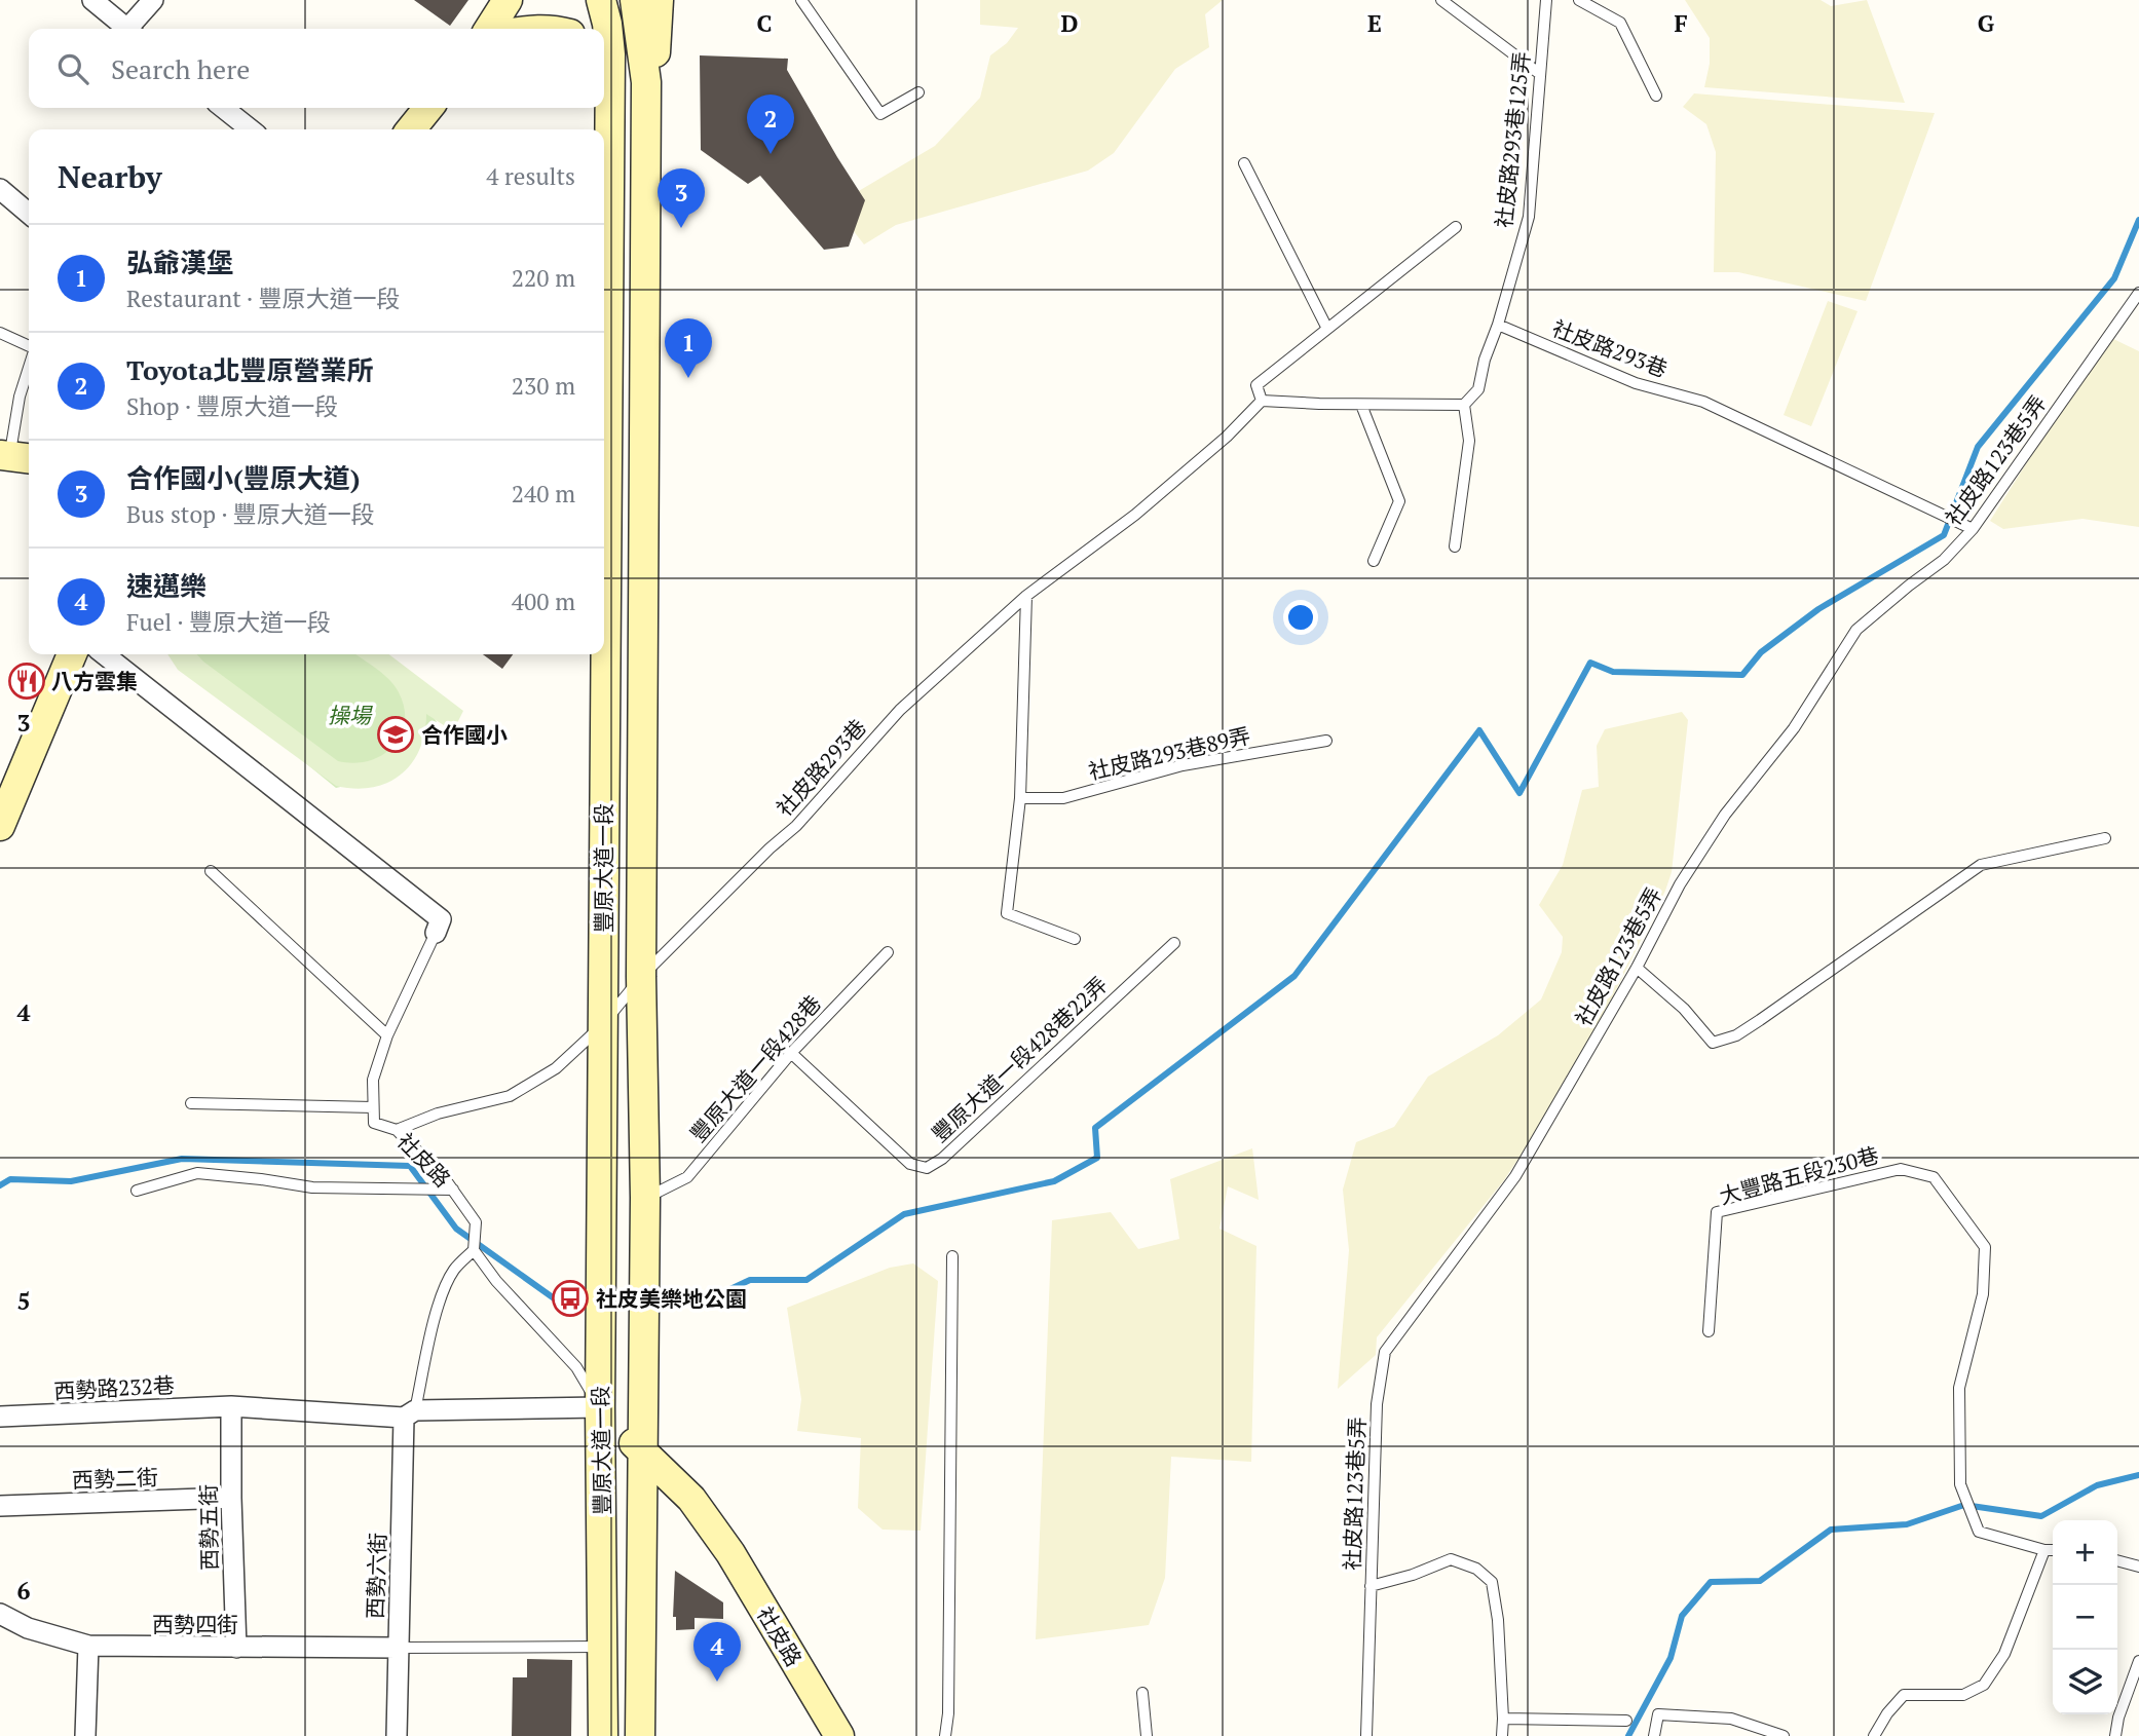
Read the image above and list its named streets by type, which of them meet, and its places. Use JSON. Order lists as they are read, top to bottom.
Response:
{
  "streets": {
    "street": [
      "豐原大道一段",
      "社皮路",
      "西勢路232巷",
      "西勢二街",
      "西勢五街",
      "西勢六街",
      "西勢四街"
    ],
    "lane": [
      "社皮路293巷125弄",
      "社皮路293巷",
      "社皮路123巷5弄",
      "社皮路293巷89弄",
      "豐原大道一段428巷22弄",
      "豐原大道一段428巷",
      "大豐路五段230巷"
    ]
  },
  "crossings": [
    ["社皮路293巷125弄", "社皮路293巷"],
    ["社皮路293巷", "社皮路123巷5弄"],
    ["社皮路293巷", "豐原大道一段"],
    ["社皮路293巷", "社皮路"],
    ["豐原大道一段", "豐原大道一段428巷"],
    ["豐原大道一段", "社皮路"],
    ["豐原大道一段", "西勢路232巷"],
    ["豐原大道一段428巷22弄", "豐原大道一段428巷"],
    ["社皮路", "西勢路232巷"],
    ["西勢路232巷", "西勢五街"],
    ["西勢路232巷", "西勢六街"],
    ["西勢二街", "西勢五街"],
    ["西勢五街", "西勢四街"],
    ["西勢六街", "西勢四街"]
  ],
  "parks": ["操場"],
  "places": {
    "restaurant": ["八方雲集"],
    "school or university": ["合作國小"],
    "bus stop": ["社皮美樂地公園"]
  },
  "page": {
    "search": "Search here",
    "pins": [
      "2",
      "3",
      "1",
      "4"
    ],
    "heading": ["Nearby", "4 results"],
    "list": [
      {
        "mark": "1",
        "name": "弘爺漢堡",
        "note": "Restaurant · 豐原大道一段",
        "value": "220 m"
      },
      {
        "mark": "2",
        "name": "Toyota北豐原營業所",
        "note": "Shop · 豐原大道一段",
        "value": "230 m"
      },
      {
        "mark": "3",
        "name": "合作國小(豐原大道)",
        "note": "Bus stop · 豐原大道一段",
        "value": "240 m"
      },
      {
        "mark": "4",
        "name": "速邁樂",
        "note": "Fuel · 豐原大道一段",
        "value": "400 m"
      }
    ],
    "map_buttons": ["+", "−"]
  },
  "grid": {
    "columns": [
      "C",
      "D",
      "E",
      "F",
      "G"
    ],
    "rows": [
      "3",
      "4",
      "5",
      "6"
    ]
  }
}
